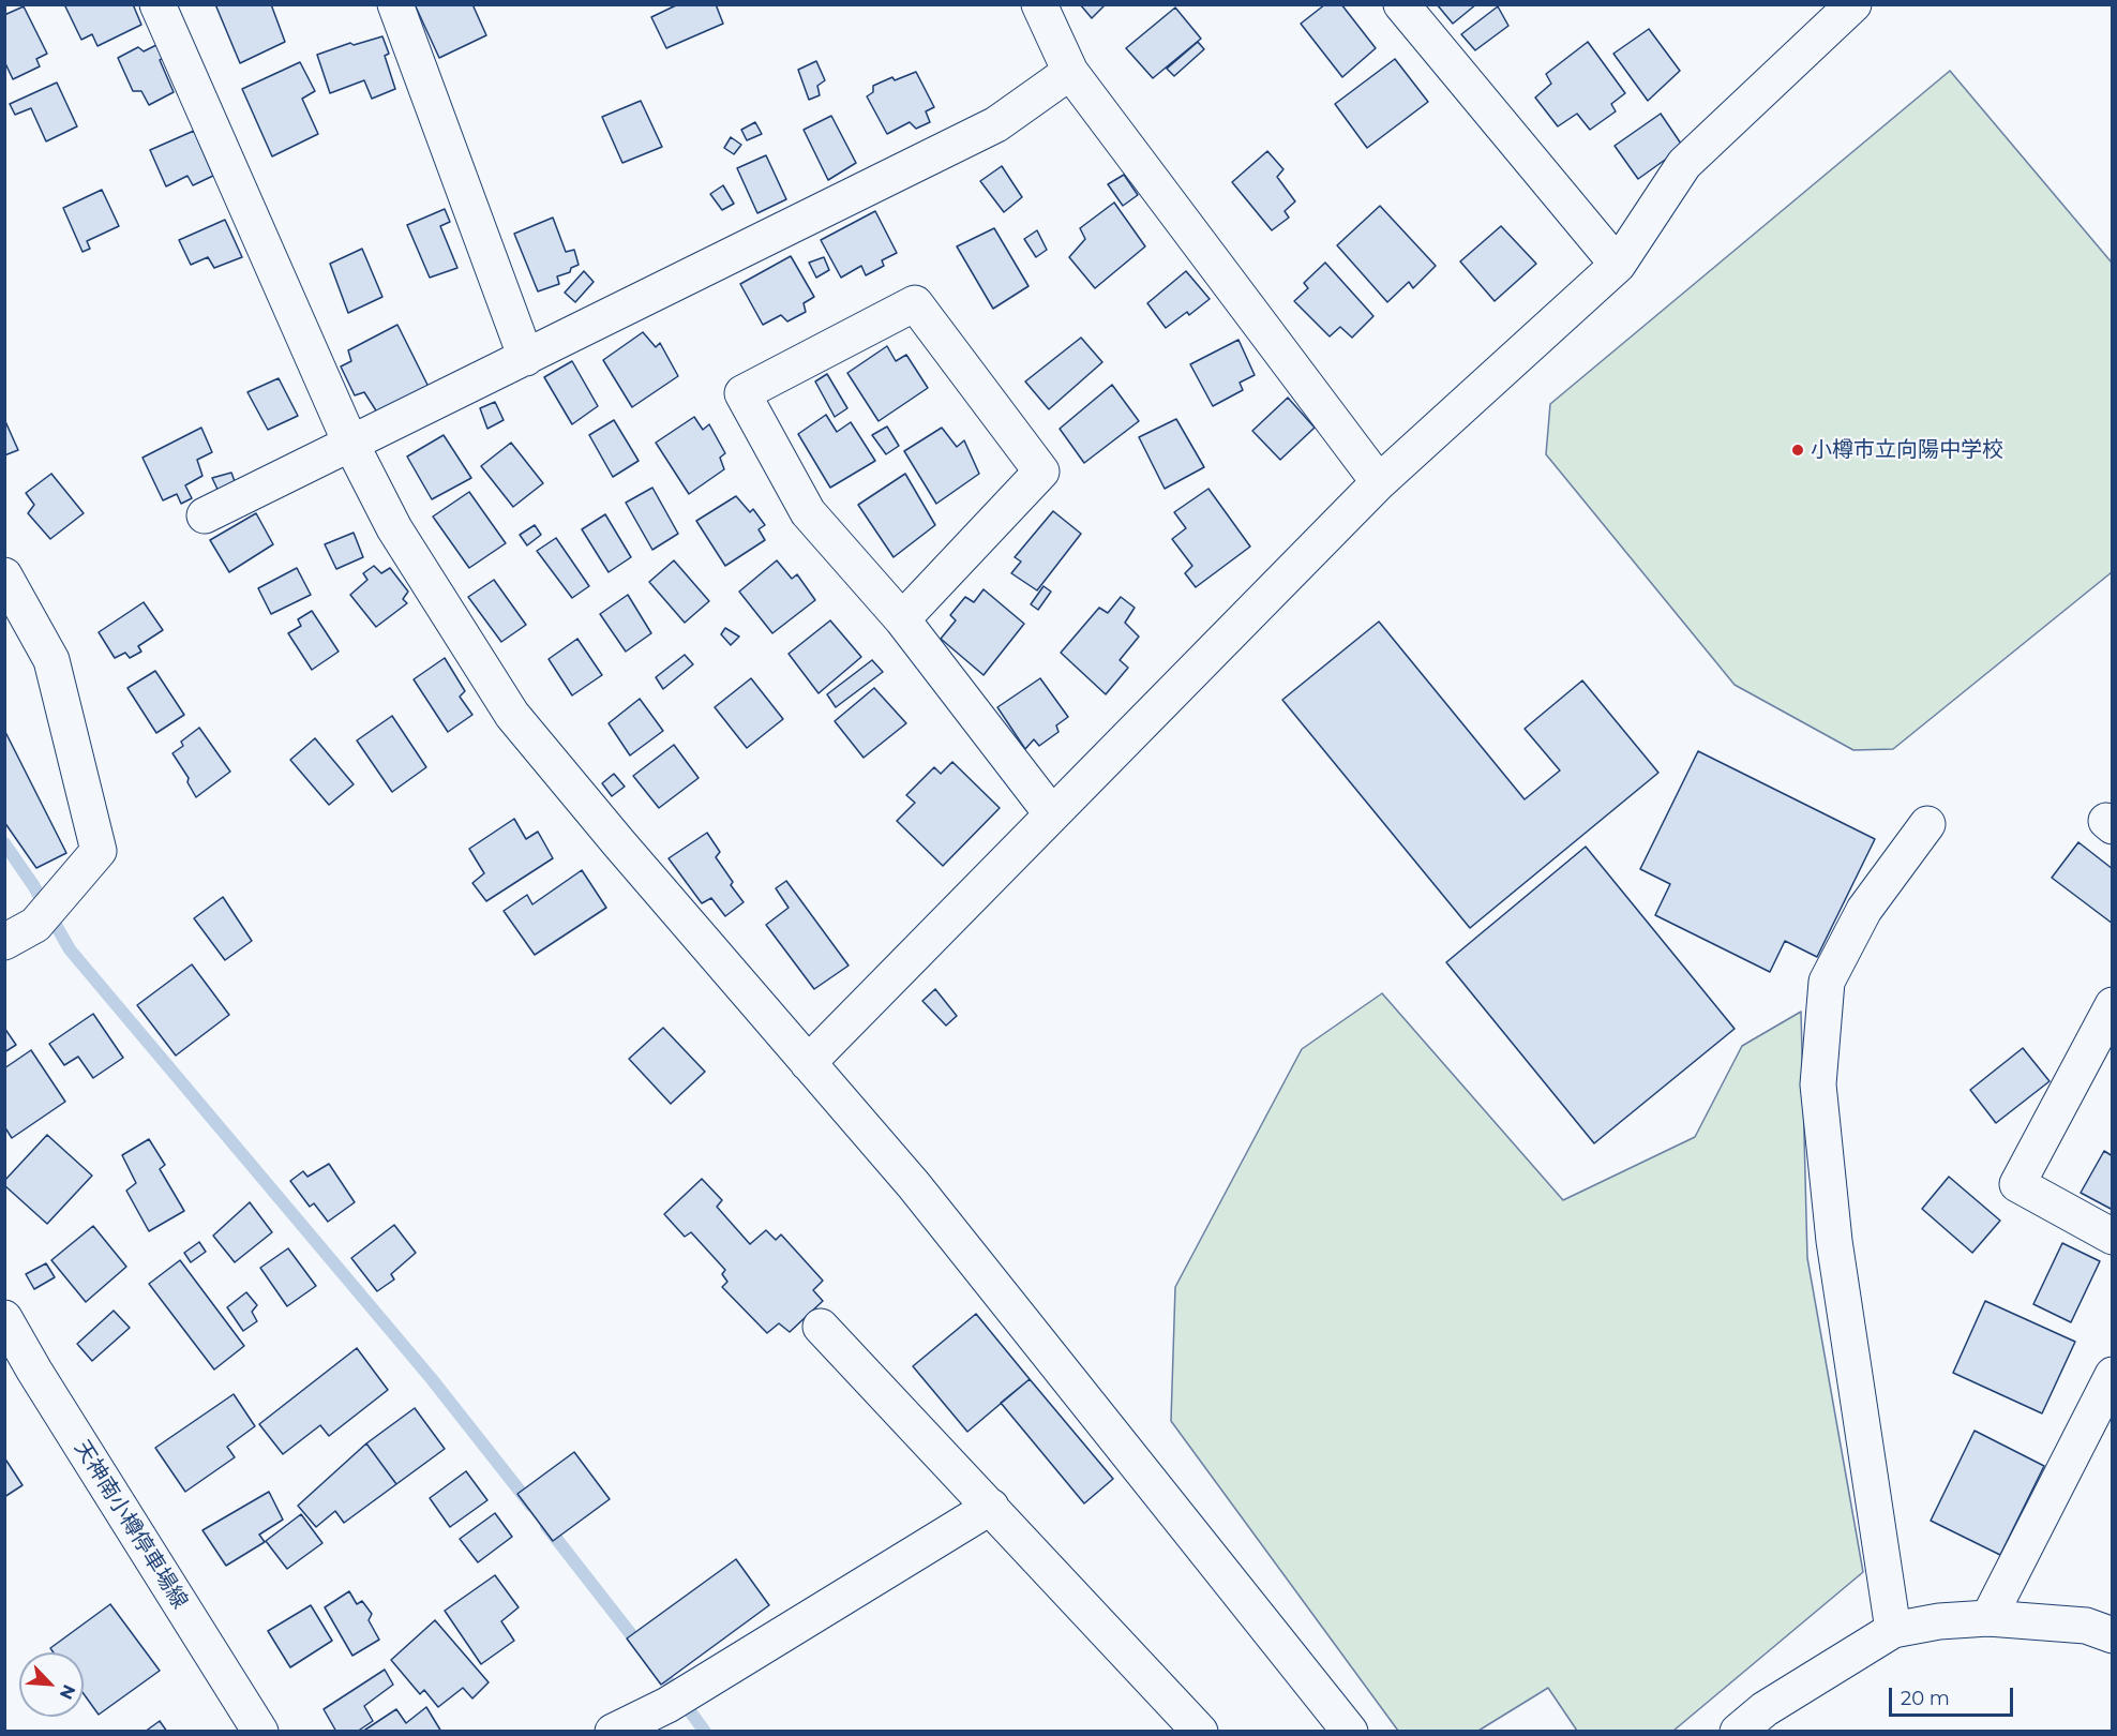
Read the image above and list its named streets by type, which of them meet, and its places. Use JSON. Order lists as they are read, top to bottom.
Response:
{
  "streets": {
    "street": ["天神南小樽停車場線"]
  },
  "places": ["小樽市立向陽中学校"],
  "scale_bar": "20 m",
  "north": "bottom right"
}
